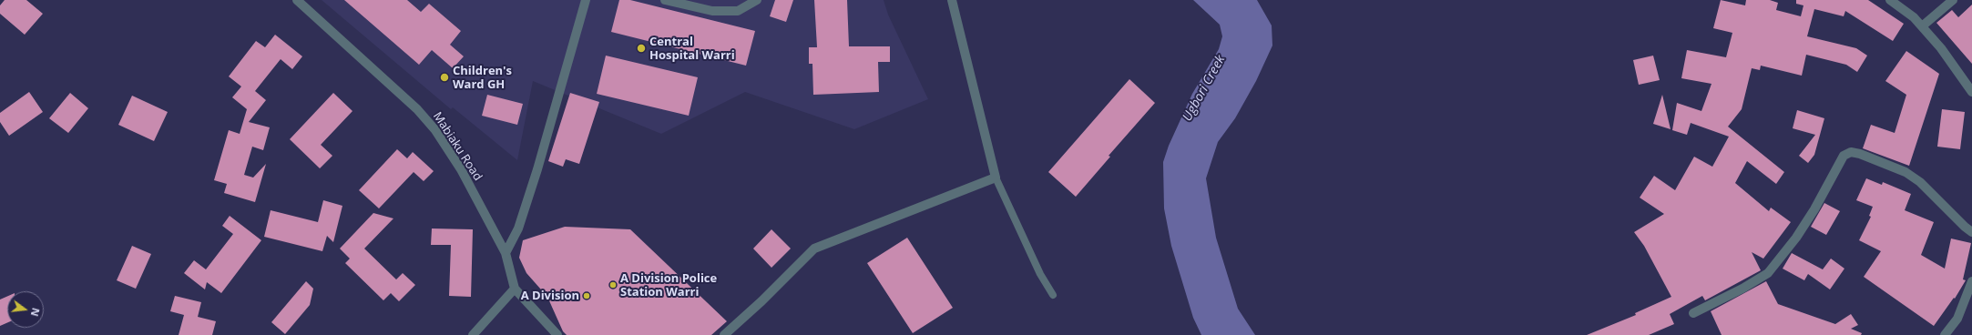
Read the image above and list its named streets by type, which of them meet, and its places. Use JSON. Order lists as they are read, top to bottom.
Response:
{
  "streets": {
    "street": ["Mabiaku Road"]
  },
  "water": ["Ugbori Creek"],
  "places": [
    "Central Hospital Warri",
    "Children's Ward GH",
    "A Division Police Station Warri",
    "A Division"
  ],
  "north": "right"
}
